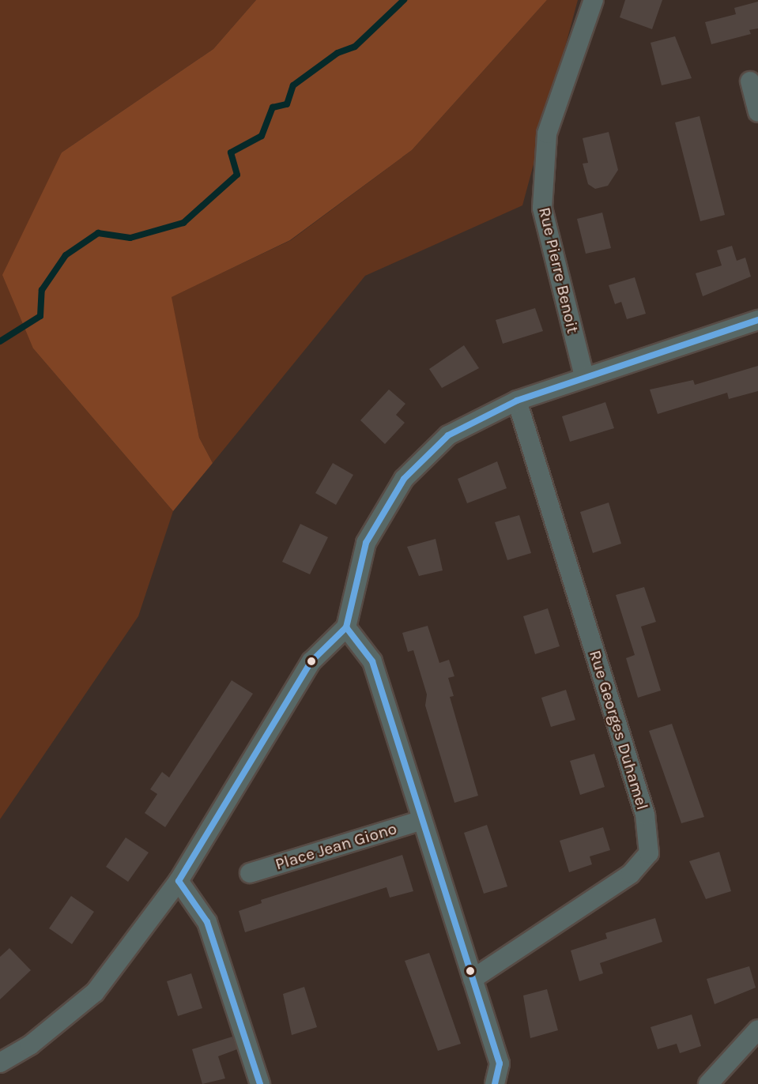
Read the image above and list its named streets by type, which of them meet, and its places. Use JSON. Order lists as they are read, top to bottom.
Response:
{
  "streets": {
    "street": ["Rue Pierre Benoit", "Rue Georges Duhamel", "Place Jean Giono"]
  }
}
